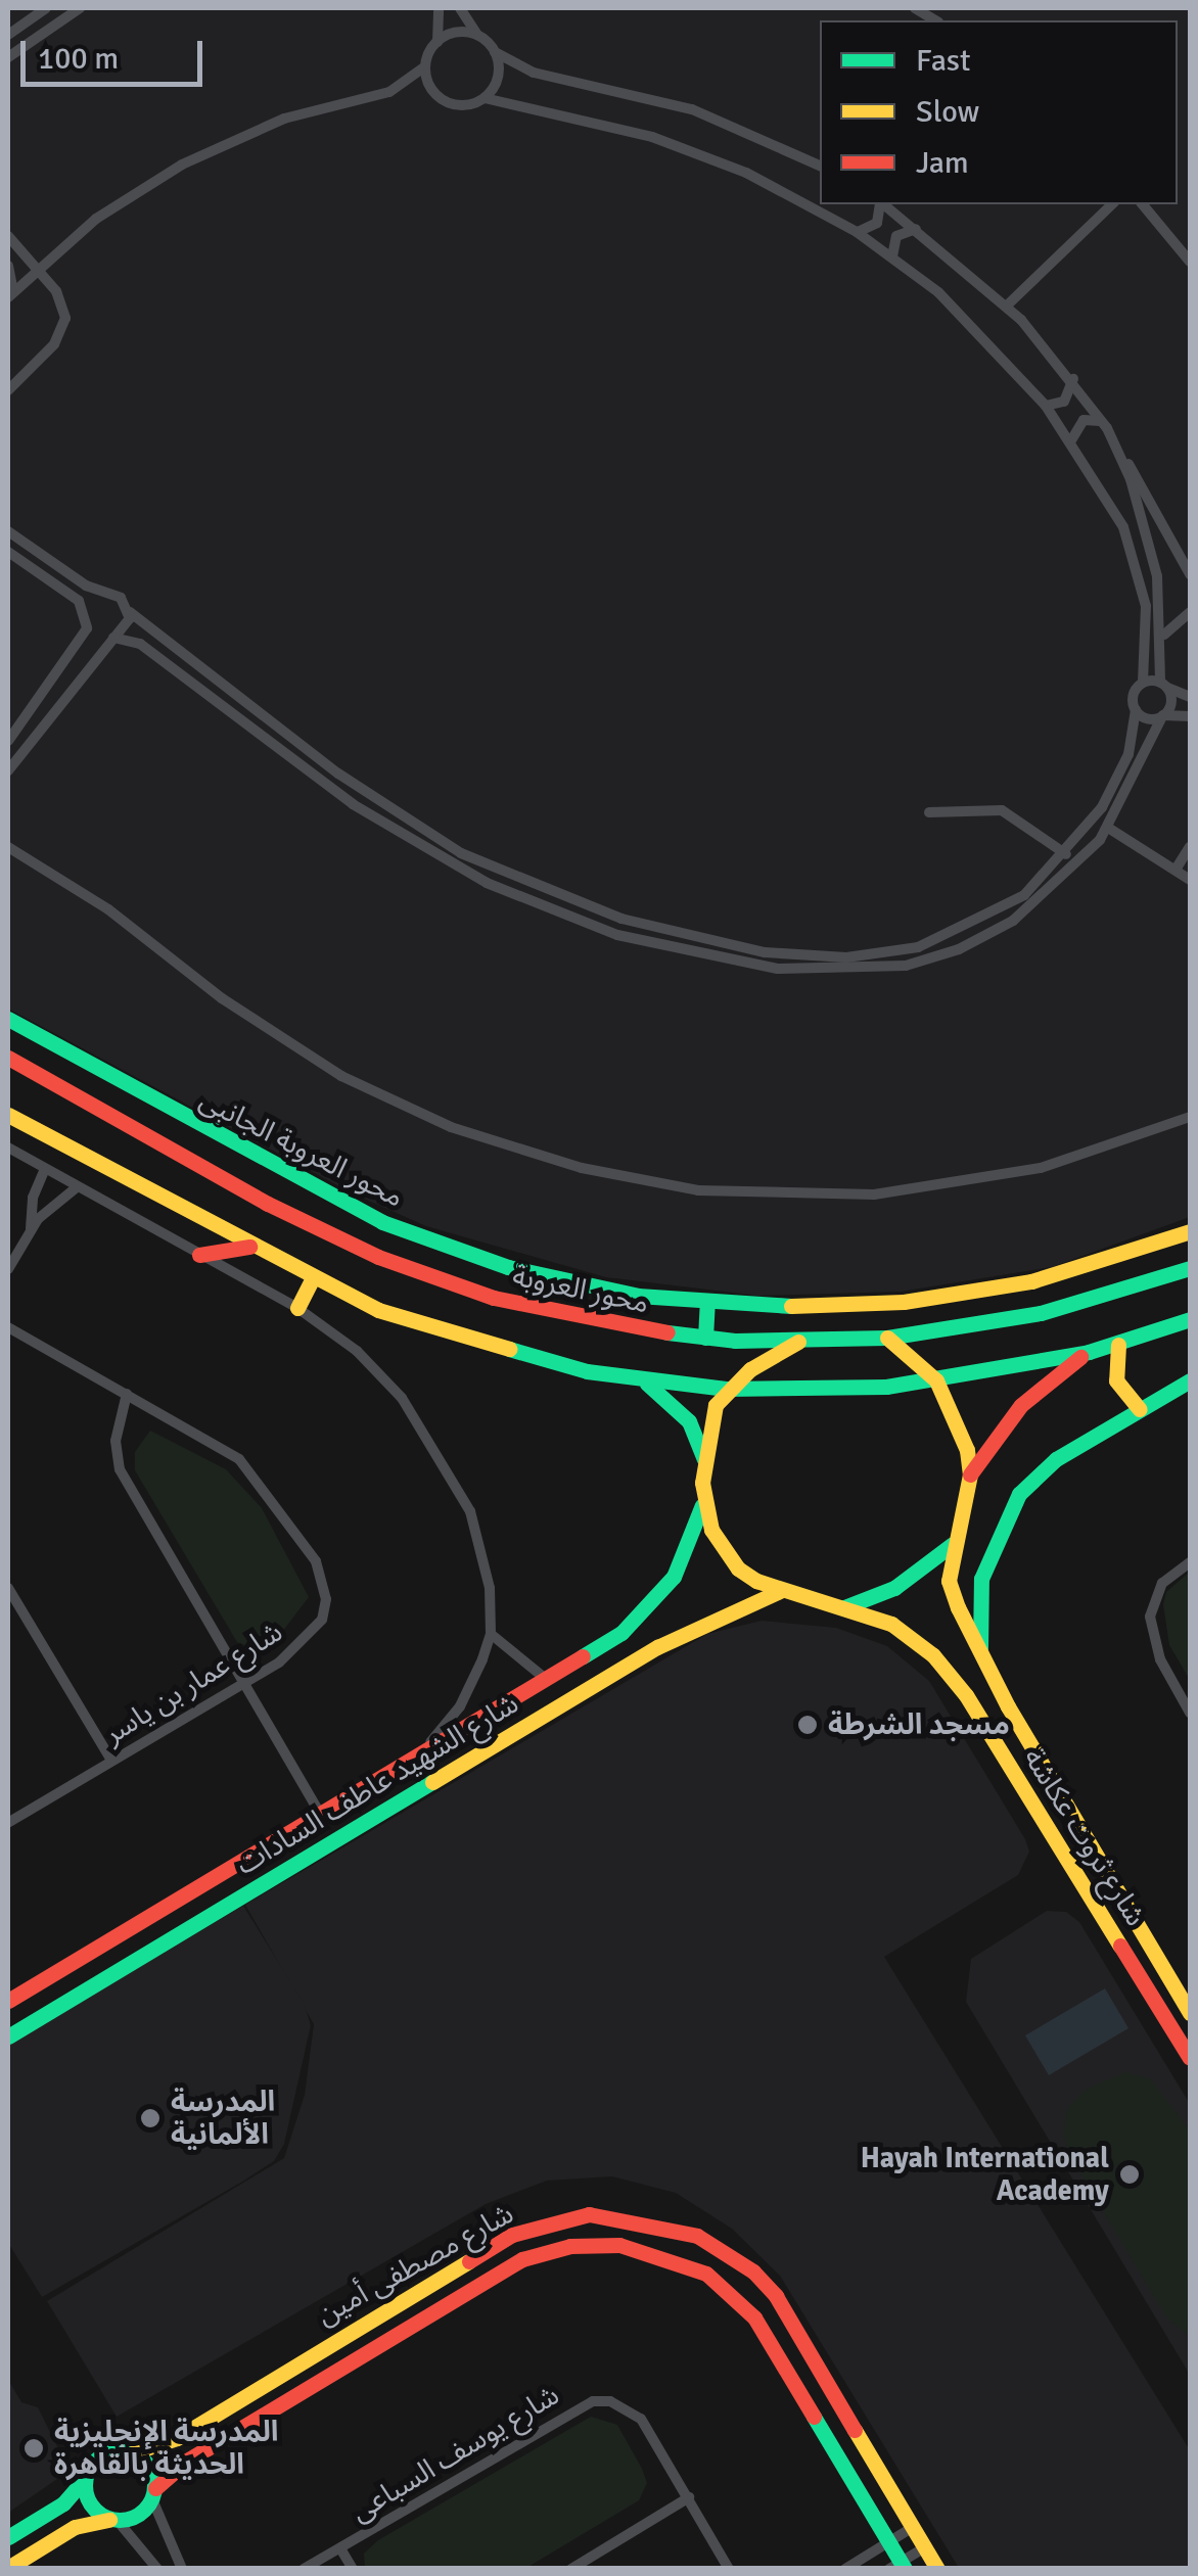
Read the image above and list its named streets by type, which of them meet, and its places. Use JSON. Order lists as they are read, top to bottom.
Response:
{
  "streets": {
    "street": [
      "محور العروبة الجانبى",
      "محور العروبة",
      "شارع عمار بن ياسر",
      "شارع الشهيد عاطف السادات",
      "شارع ثروت عكاشة",
      "شارع مصطفى أمين",
      "شارع يوسف السباعى"
    ]
  },
  "crossings": [
    ["محور العروبة", "شارع ثروت عكاشة"],
    ["شارع الشهيد عاطف السادات", "شارع ثروت عكاشة"]
  ],
  "places": [
    "مسجد الشرطة",
    "المدرسة الألمانية",
    "Hayah International Academy",
    "المدرسة الإنجليزية الحديثة بالقاهرة"
  ],
  "legend": ["Fast", "Slow", "Jam"],
  "scale_bar": "100 m"
}
